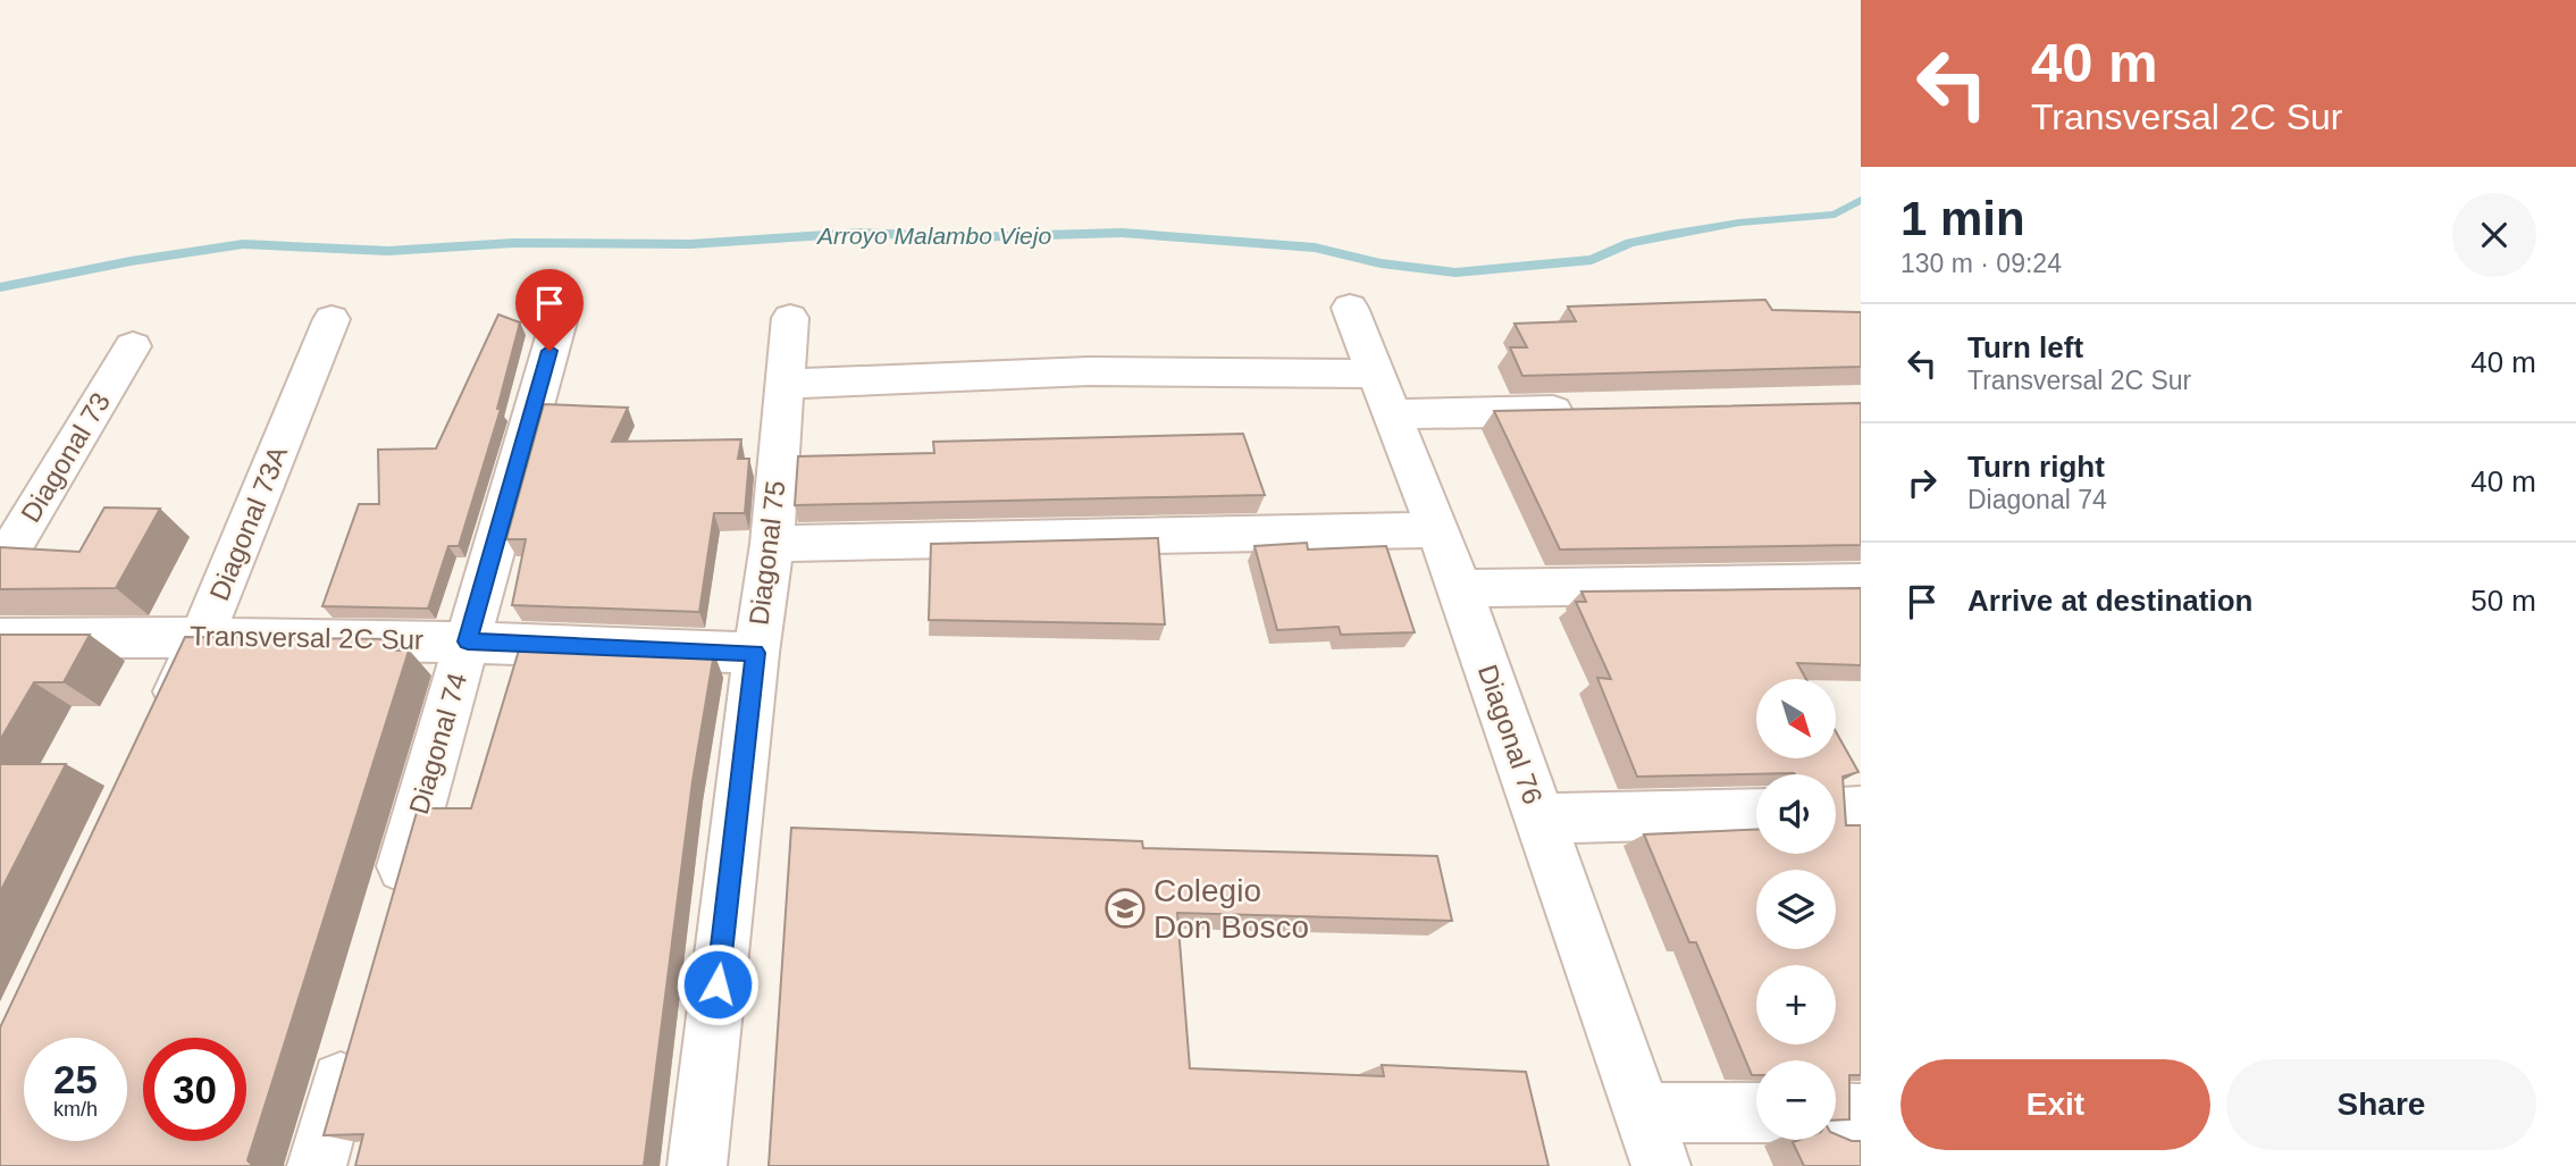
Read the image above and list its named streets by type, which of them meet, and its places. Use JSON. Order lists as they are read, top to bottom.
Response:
{
  "streets": {
    "street": [
      "Diagonal 73",
      "Diagonal 73A",
      "Diagonal 75",
      "Transversal 2C Sur",
      "Diagonal 76",
      "Diagonal 74"
    ]
  },
  "crossings": [
    ["Diagonal 73A", "Transversal 2C Sur"],
    ["Diagonal 75", "Transversal 2C Sur"],
    ["Transversal 2C Sur", "Diagonal 74"]
  ],
  "water": ["Arroyo Malambo Viejo"],
  "places": {
    "school or university": ["Colegio Don Bosco"]
  },
  "north": "bottom right",
  "page": {
    "turn": ["40 m", "Transversal 2C Sur"],
    "heading": ["1 min", "130 m · 09:24"],
    "list": [
      {
        "name": "Turn left",
        "note": "Transversal 2C Sur",
        "value": "40 m"
      },
      {
        "name": "Turn right",
        "note": "Diagonal 74",
        "value": "40 m"
      },
      {
        "name": "Arrive at destination",
        "value": "50 m"
      }
    ],
    "map_buttons": ["+", "−"],
    "speed": "25 km/h",
    "limit": "30",
    "buttons": ["Exit", "Share"]
  }
}
